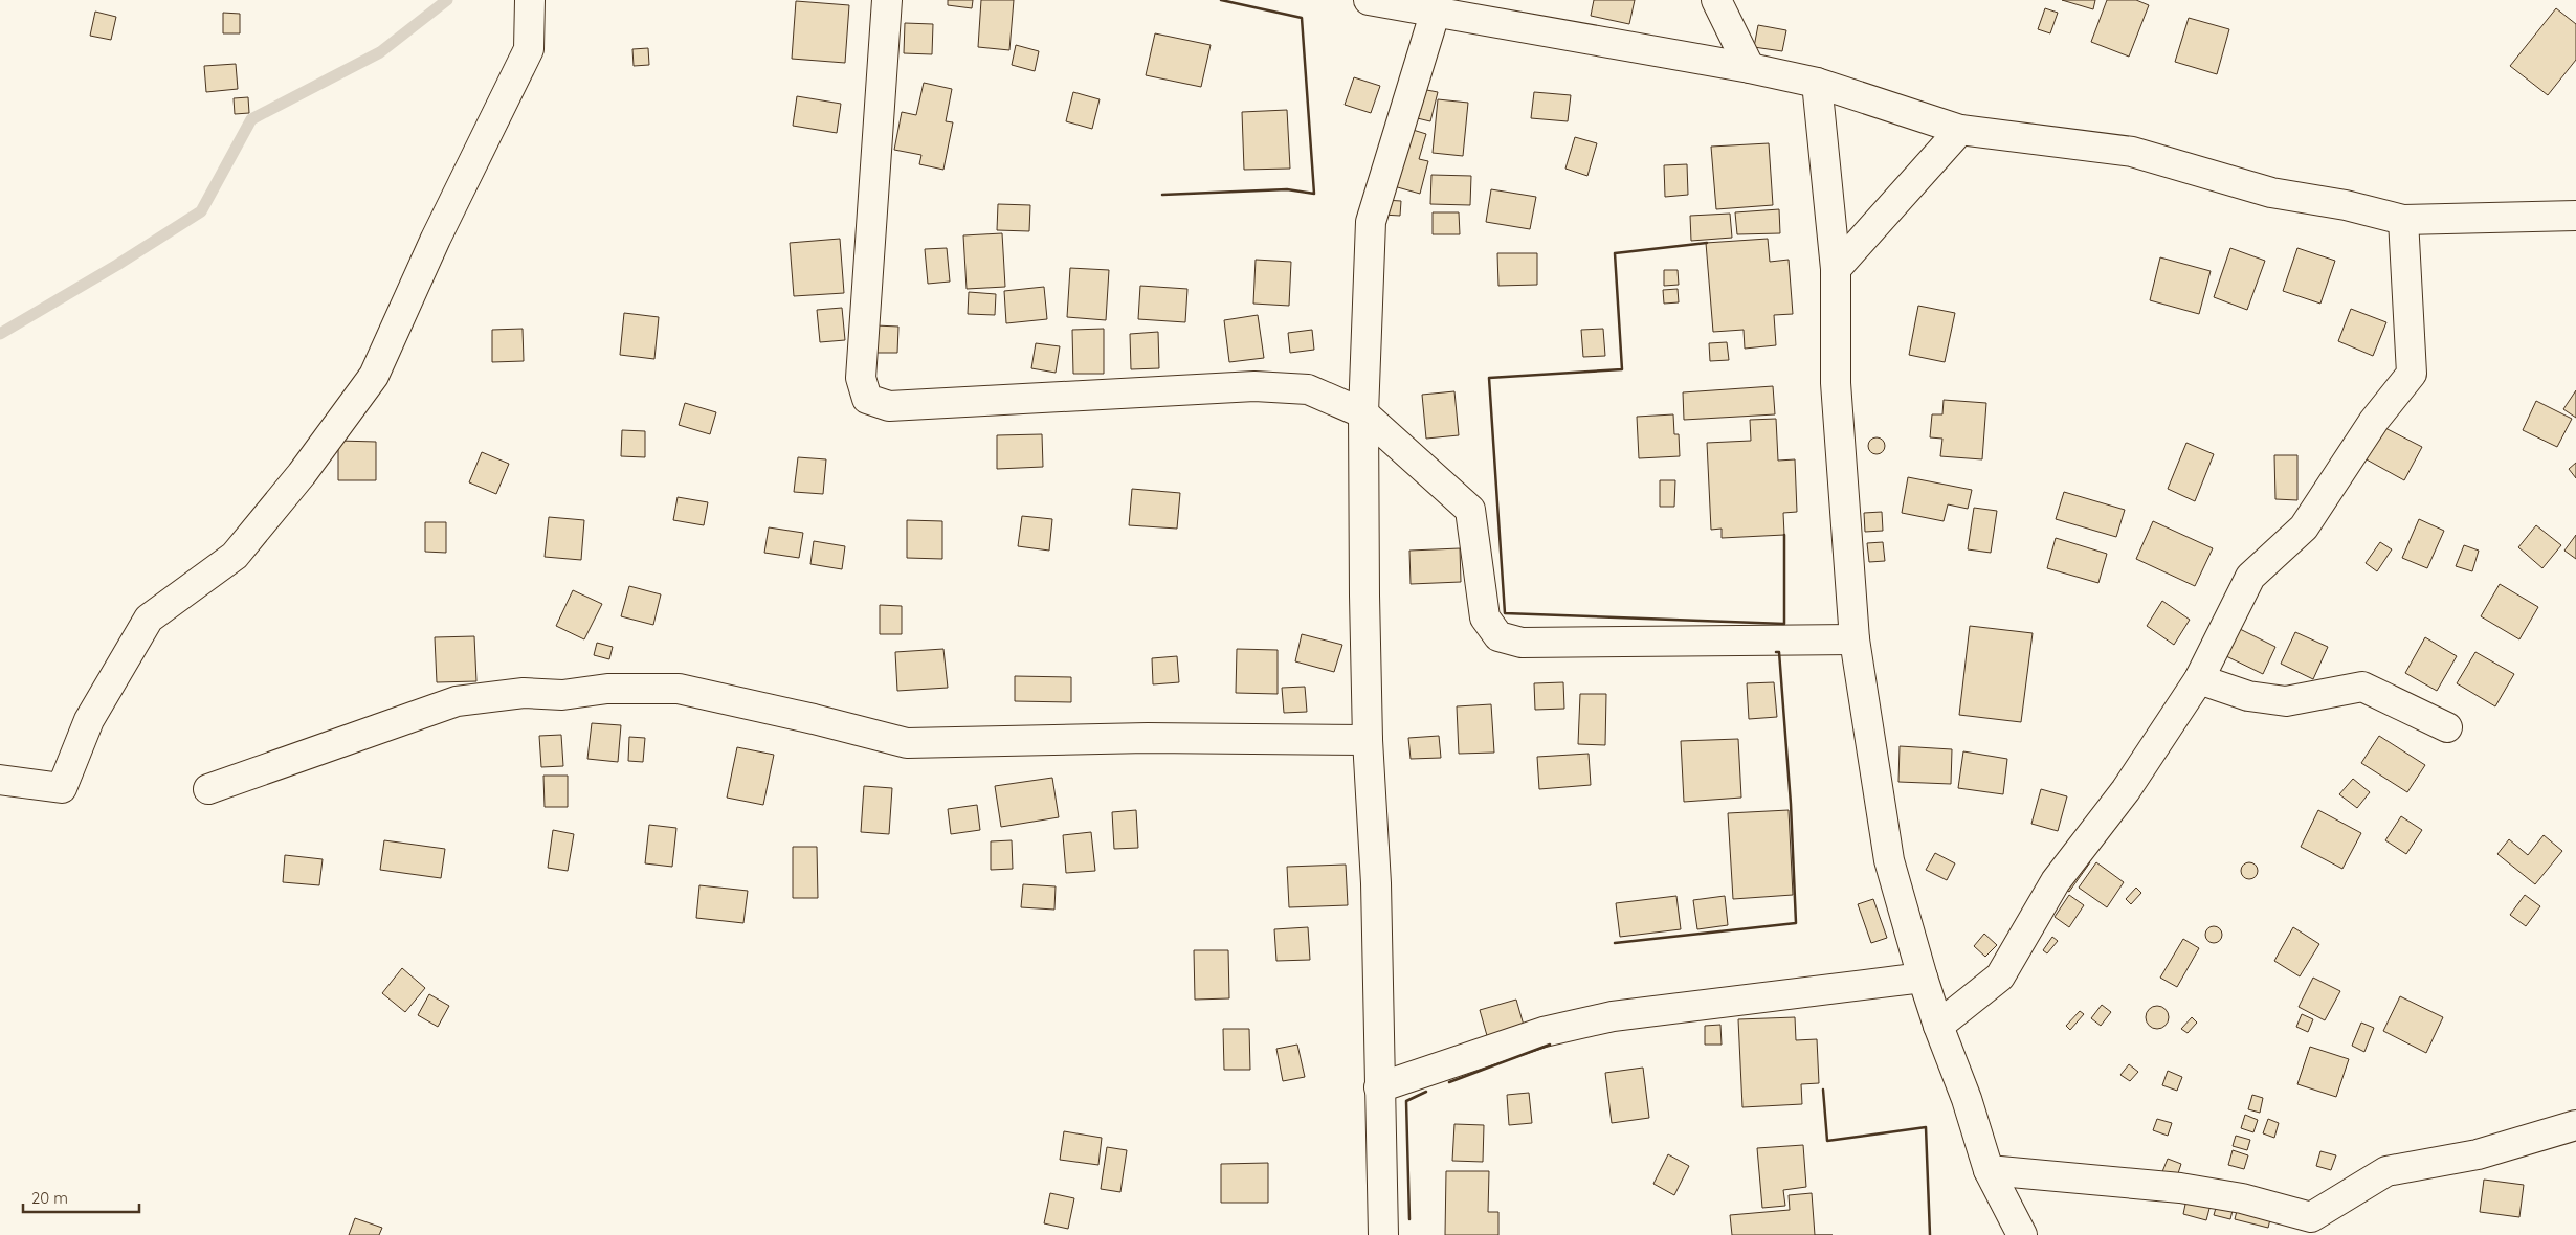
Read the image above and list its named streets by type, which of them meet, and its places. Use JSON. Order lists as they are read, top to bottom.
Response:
{
  "scale_bar": "20 m"
}
